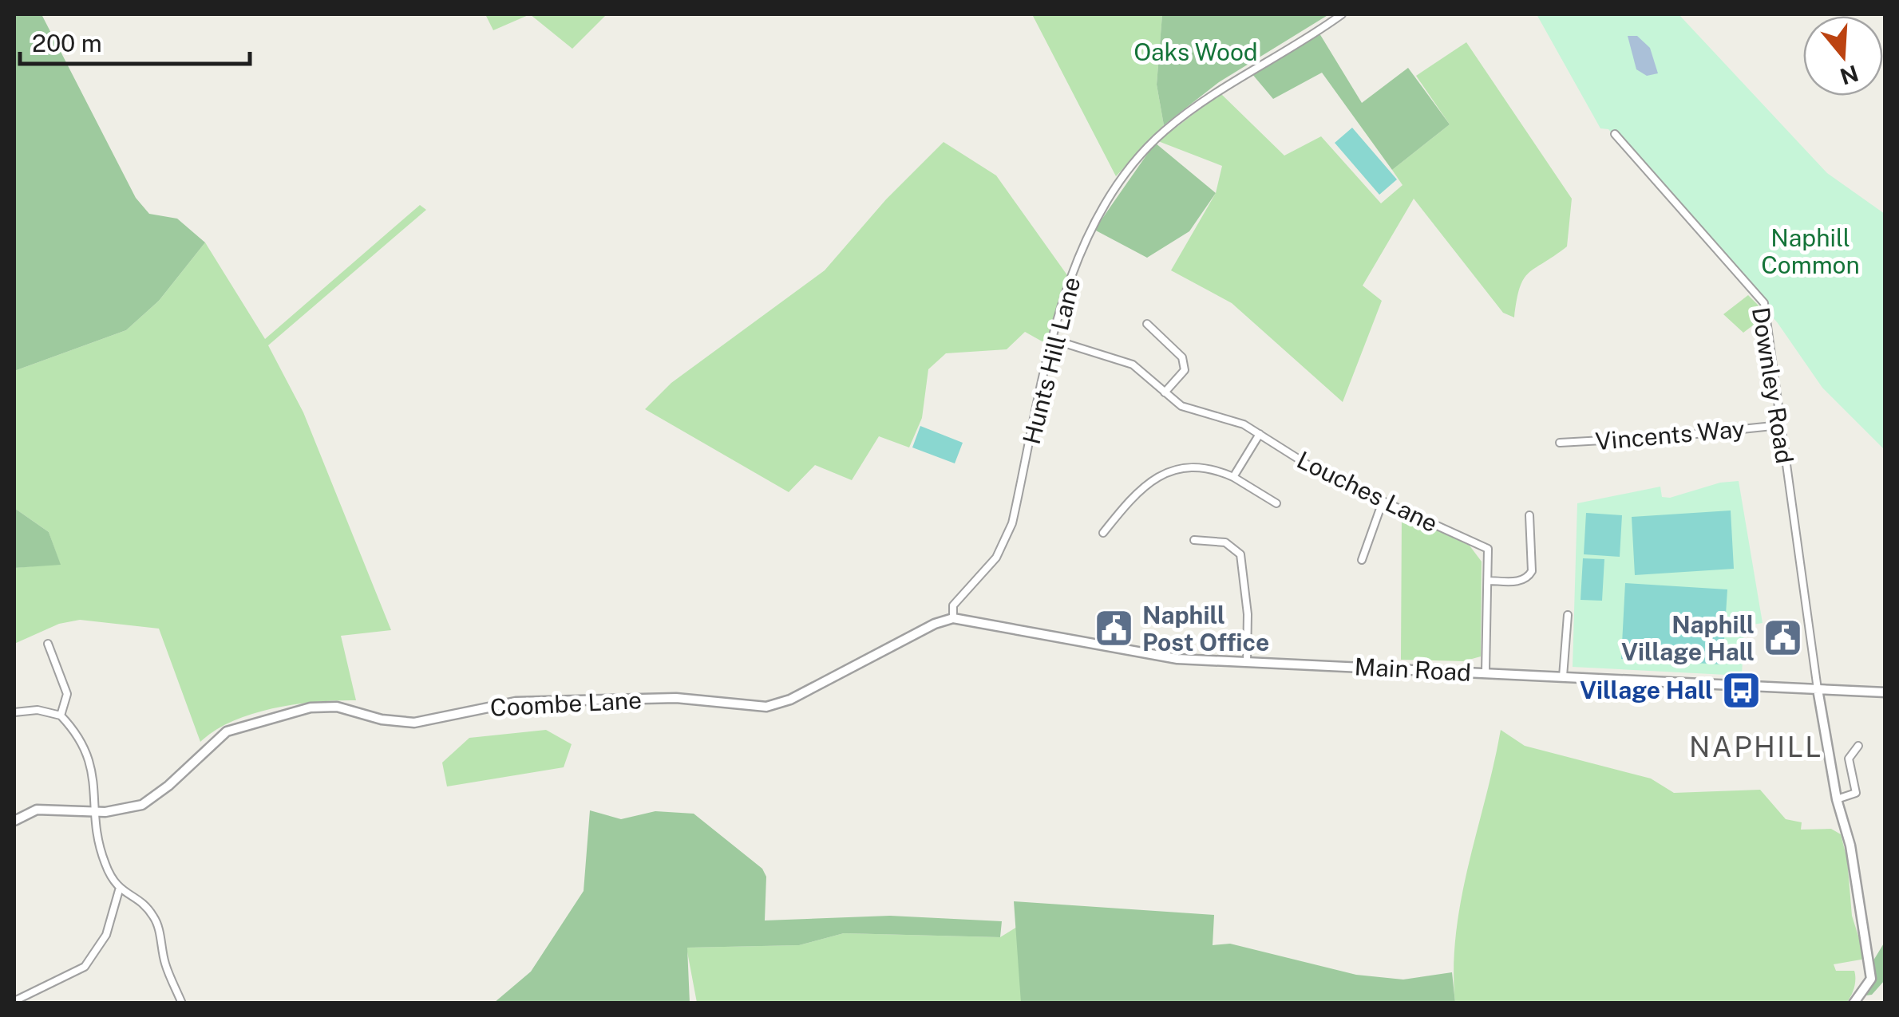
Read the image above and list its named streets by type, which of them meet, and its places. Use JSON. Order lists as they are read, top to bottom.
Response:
{
  "streets": {
    "street": [
      "Hunts Hill Lane",
      "Downley Road",
      "Vincents Way",
      "Louches Lane",
      "Main Road",
      "Coombe Lane"
    ]
  },
  "crossings": [
    ["Hunts Hill Lane", "Louches Lane"],
    ["Hunts Hill Lane", "Main Road"],
    ["Hunts Hill Lane", "Coombe Lane"],
    ["Downley Road", "Vincents Way"],
    ["Downley Road", "Main Road"],
    ["Louches Lane", "Main Road"],
    ["Main Road", "Coombe Lane"]
  ],
  "districts": ["NAPHILL"],
  "parks": ["Oaks Wood", "Naphill Common"],
  "places": {
    "public building": ["Naphill Post Office", "Naphill Village Hall"],
    "bus stop": ["Village Hall"]
  },
  "scale_bar": "200 m",
  "north": "bottom"
}
